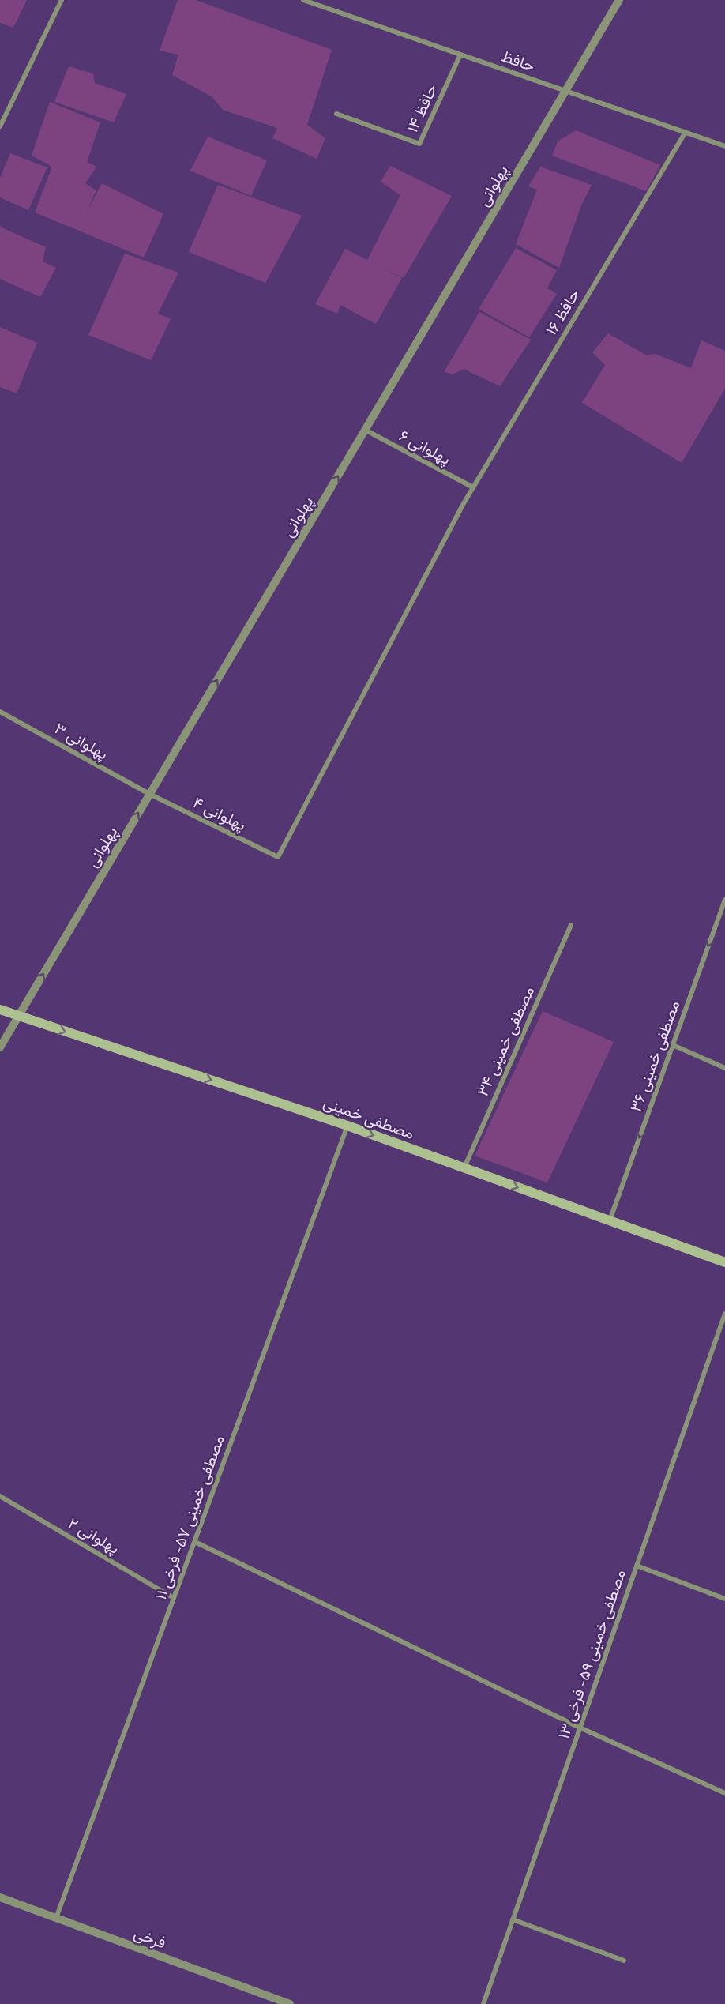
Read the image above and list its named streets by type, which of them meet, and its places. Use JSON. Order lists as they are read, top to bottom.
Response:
{
  "streets": {
    "main road": ["مصطفی خمینی"],
    "street": [
      "حافظ",
      "حافظ ۱۴",
      "پهلوانی",
      "حافظ ۱۶",
      "پهلوانی ۶",
      "پهلوانی ۳",
      "پهلوانی ۴",
      "مصطفی خمینی ۳۴",
      "مصطفی خمینی ۳۶",
      "مصطفی خمینی ۵۷- فرخی ۱۱",
      "پهلوانی ۲",
      "مصطفی خمینی ۵۹- فرخی ۱۳",
      "فرخی"
    ]
  },
  "crossings": [
    ["حافظ", "حافظ ۱۴"],
    ["حافظ", "پهلوانی"],
    ["حافظ", "حافظ ۱۶"],
    ["پهلوانی", "پهلوانی ۶"],
    ["پهلوانی", "پهلوانی ۳"],
    ["پهلوانی", "پهلوانی ۴"],
    ["پهلوانی", "مصطفی خمینی"],
    ["حافظ ۱۶", "پهلوانی ۶"],
    ["حافظ ۱۶", "پهلوانی ۴"],
    ["پهلوانی ۳", "پهلوانی ۴"],
    ["مصطفی خمینی ۳۴", "مصطفی خمینی"],
    ["مصطفی خمینی ۳۶", "مصطفی خمینی"],
    ["مصطفی خمینی", "مصطفی خمینی ۵۷- فرخی ۱۱"],
    ["مصطفی خمینی ۵۷- فرخی ۱۱", "پهلوانی ۲"],
    ["مصطفی خمینی ۵۷- فرخی ۱۱", "فرخی"]
  ],
  "one_way": ["پهلوانی", "مصطفی خمینی ۳۶", "مصطفی خمینی"]
}
